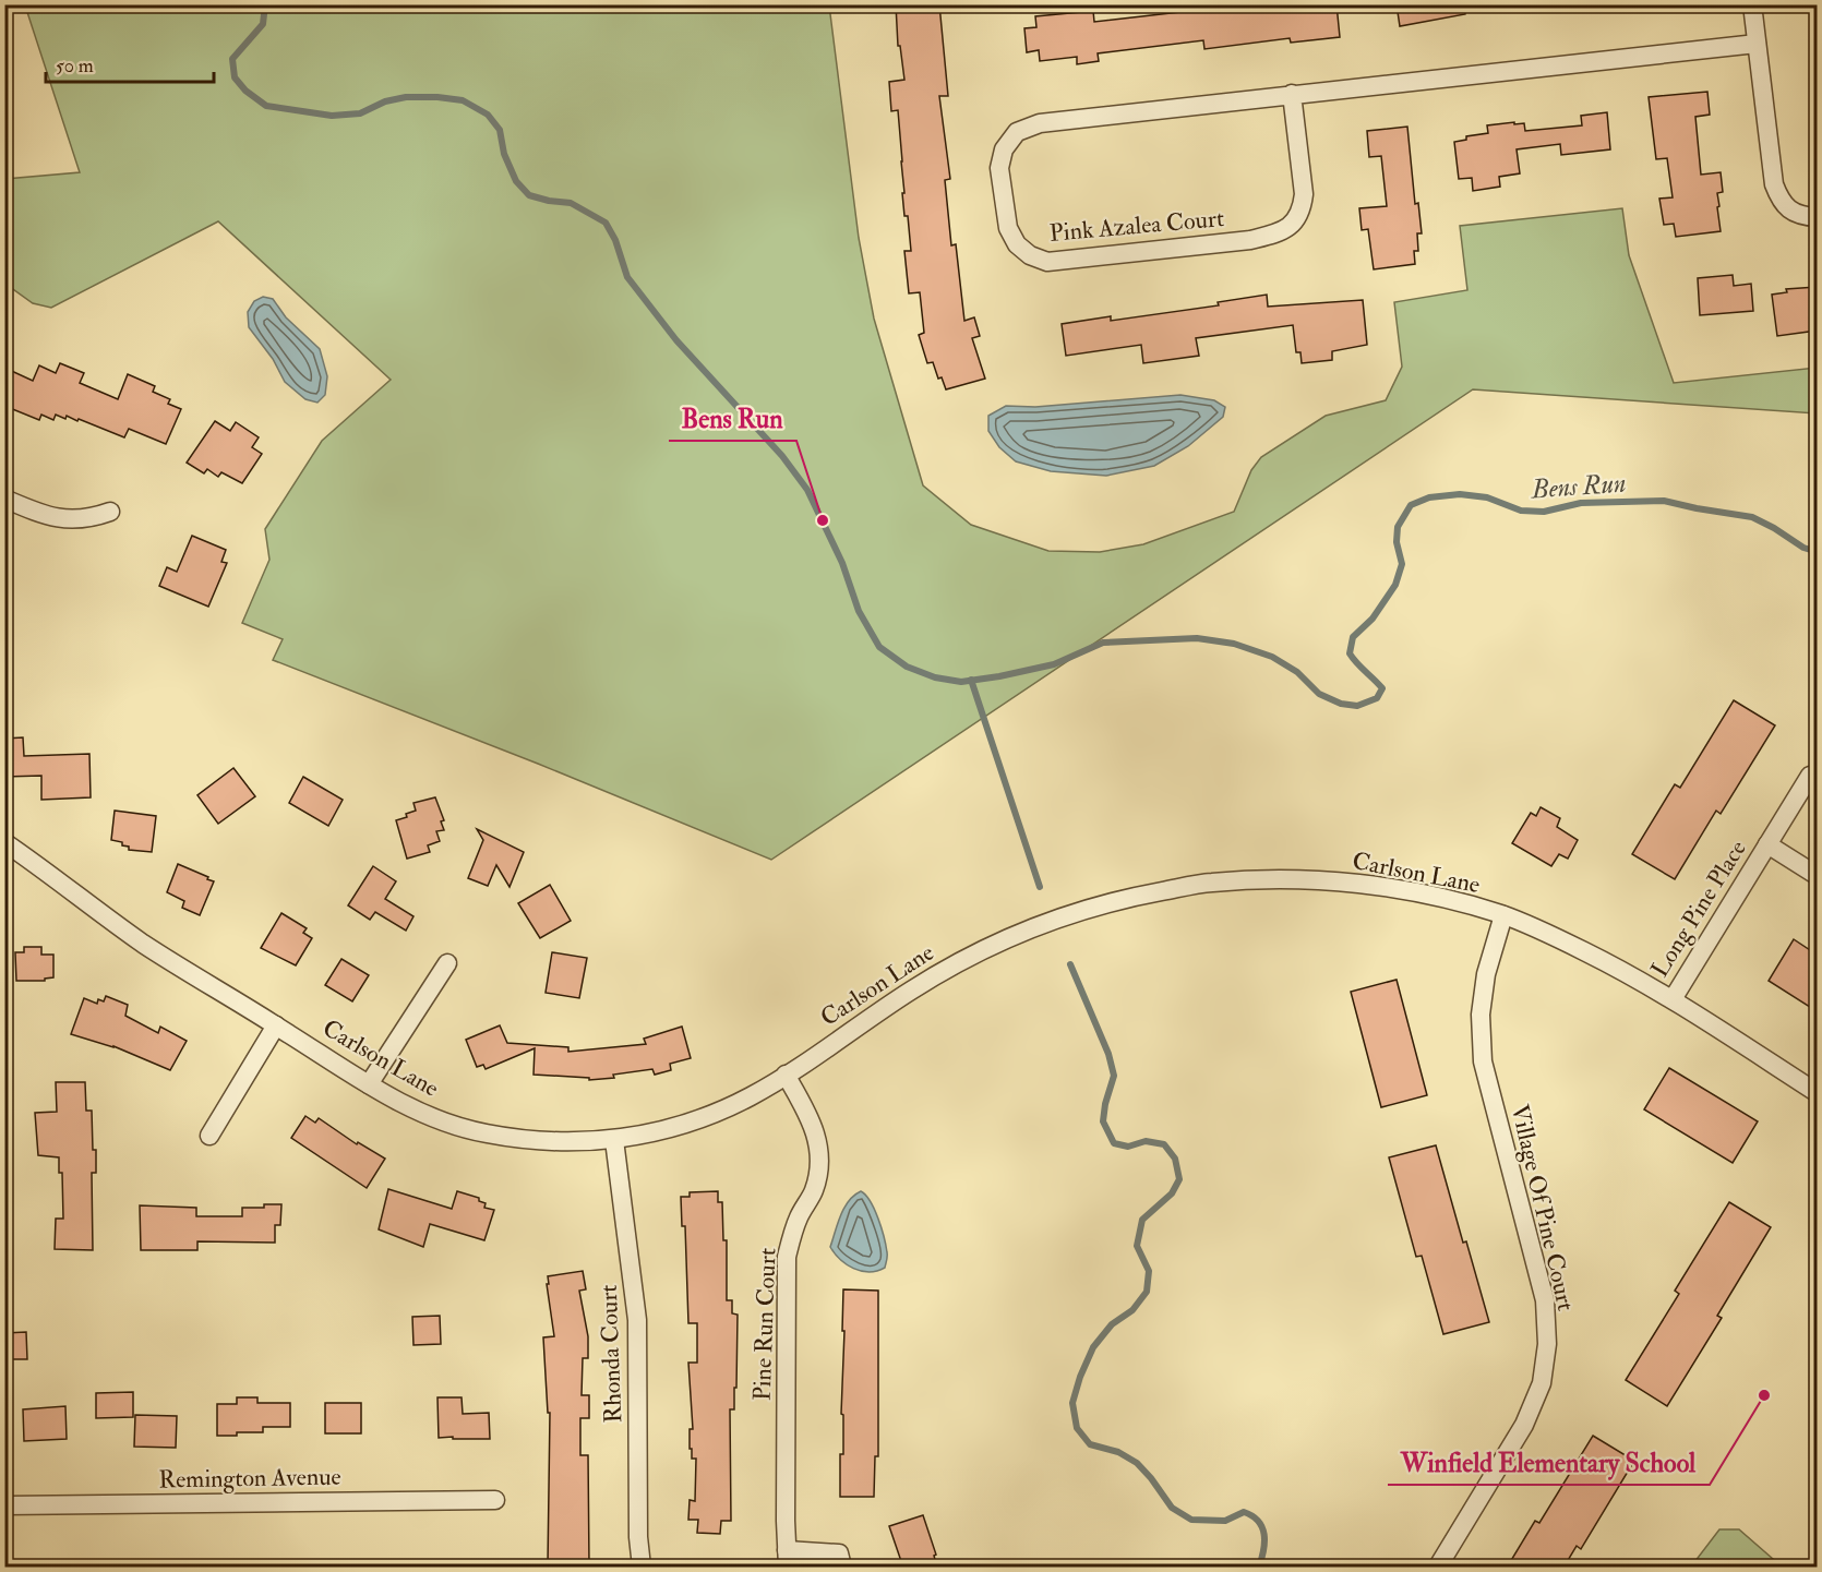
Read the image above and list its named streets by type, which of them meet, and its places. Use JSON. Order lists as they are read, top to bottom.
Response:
{
  "streets": {
    "street": [
      "Pink Azalea Court",
      "Carlson Lane",
      "Long Pine Place",
      "Village Of Pine Court",
      "Pine Run Court",
      "Rhonda Court",
      "Remington Avenue"
    ]
  },
  "crossings": [
    ["Carlson Lane", "Long Pine Place"],
    ["Carlson Lane", "Village Of Pine Court"],
    ["Carlson Lane", "Pine Run Court"],
    ["Carlson Lane", "Rhonda Court"]
  ],
  "water": ["Bens Run"],
  "places": ["Bens Run", "Winfield Elementary School"],
  "scale_bar": "50 m"
}
